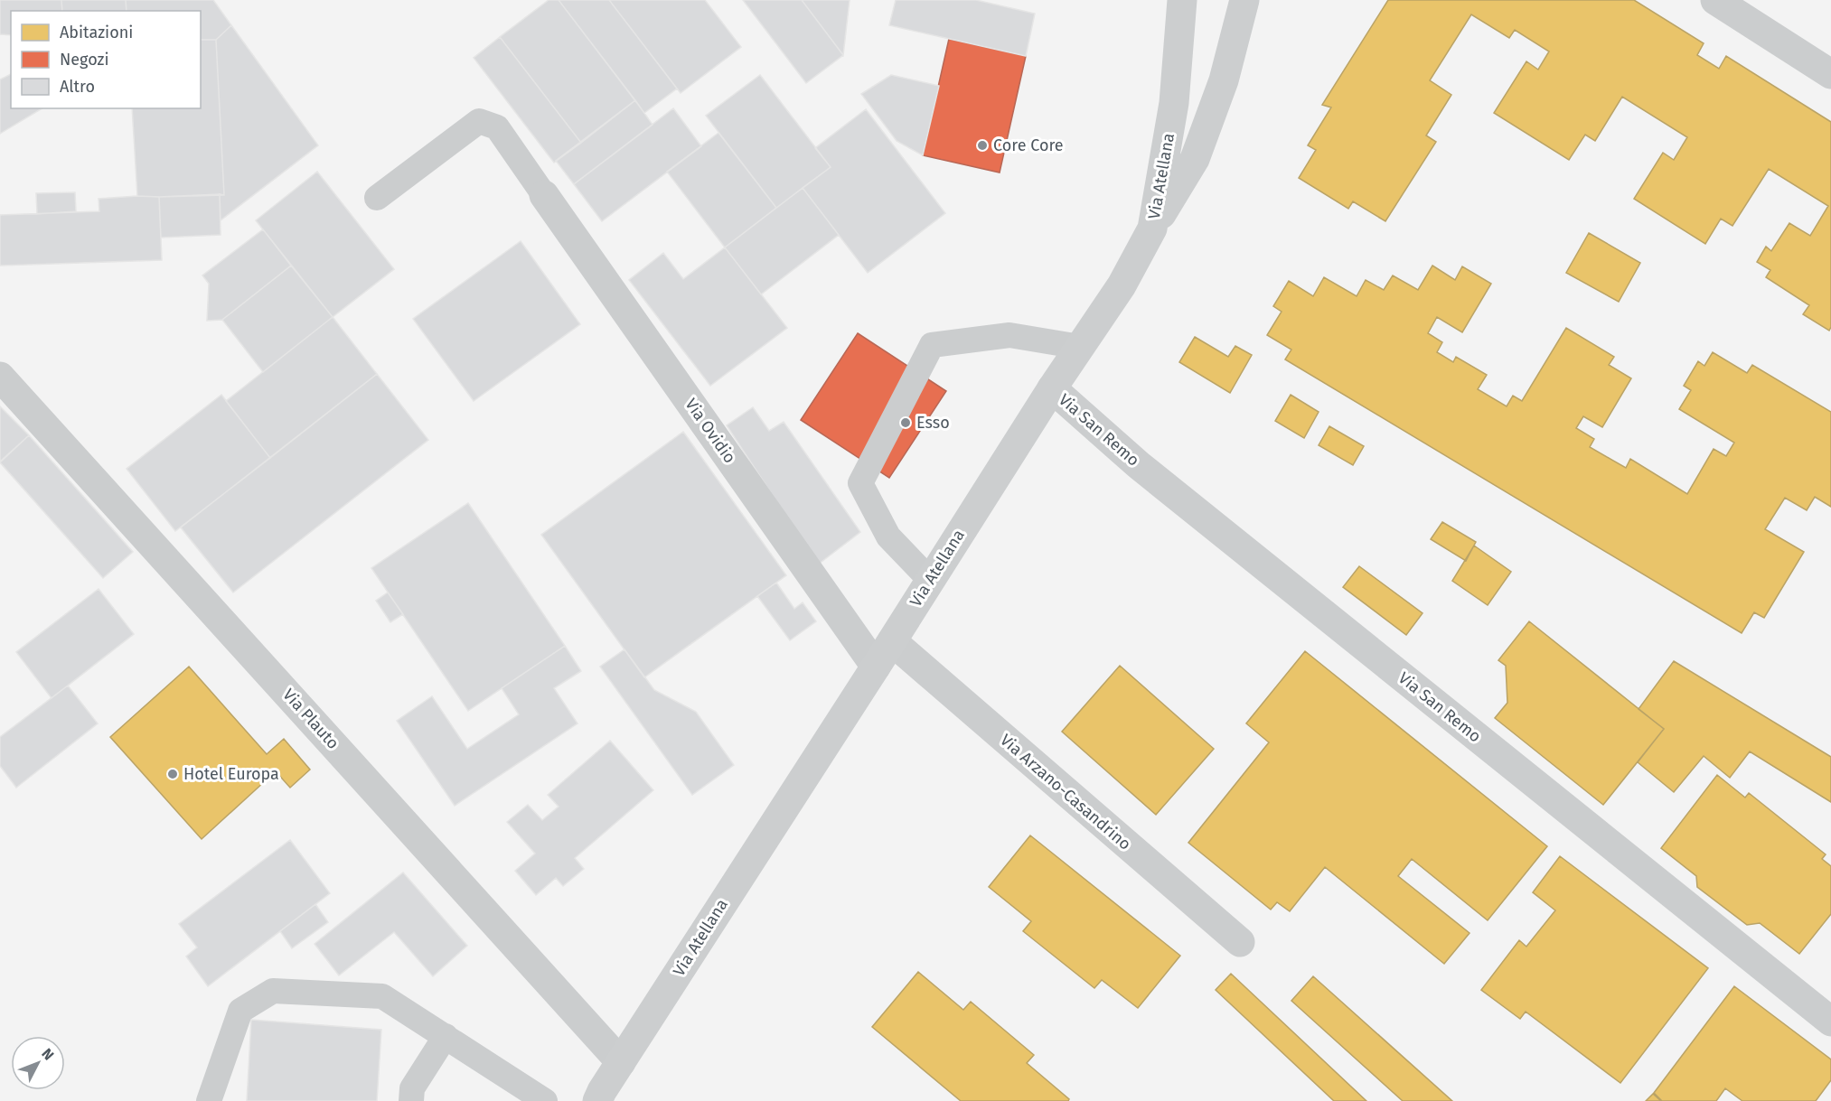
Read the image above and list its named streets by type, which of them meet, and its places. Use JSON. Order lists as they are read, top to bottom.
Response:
{
  "streets": {
    "main road": ["Via Atellana"],
    "street": [
      "Via San Remo",
      "Via Ovidio",
      "Via Plauto",
      "Via Arzano-Casandrino"
    ]
  },
  "crossings": [
    ["Via Atellana", "Via San Remo"],
    ["Via Atellana", "Via Ovidio"],
    ["Via Atellana", "Via Plauto"],
    ["Via Atellana", "Via Arzano-Casandrino"]
  ],
  "places": ["Core Core", "Esso", "Hotel Europa"],
  "legend": ["Abitazioni", "Negozi", "Altro"],
  "north": "top right"
}
